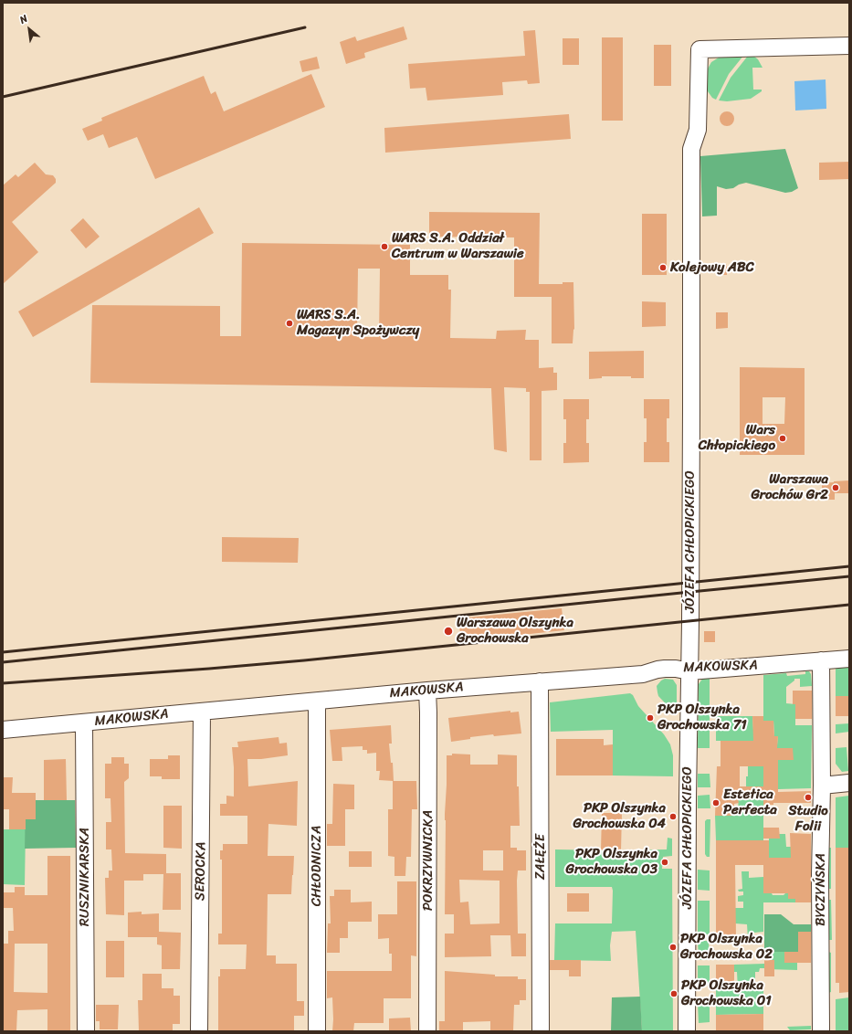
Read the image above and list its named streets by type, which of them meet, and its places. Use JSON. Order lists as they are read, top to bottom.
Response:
{
  "streets": {
    "street": [
      "JÓZEFA CHŁOPICKIEGO",
      "MAKOWSKA",
      "ZAŁĘŻE",
      "POKRZYWNICKA",
      "CHŁODNICZA",
      "SEROCKA",
      "RUSZNIKARSKA",
      "BYCZYŃSKA"
    ]
  },
  "crossings": [
    ["JÓZEFA CHŁOPICKIEGO", "MAKOWSKA"],
    ["MAKOWSKA", "ZAŁĘŻE"],
    ["MAKOWSKA", "POKRZYWNICKA"],
    ["MAKOWSKA", "CHŁODNICZA"],
    ["MAKOWSKA", "SEROCKA"],
    ["MAKOWSKA", "RUSZNIKARSKA"],
    ["MAKOWSKA", "BYCZYŃSKA"]
  ],
  "places": [
    "WARS S.A. Oddział Centrum w Warszawie",
    "Kolejowy ABC",
    "WARS S.A. Magazyn Spożywczy",
    "Wars Chłopickiego",
    "Warszawa Grochów Gr2",
    "Warszawa Olszynka Grochowska",
    "PKP Olszynka Grochowska 71",
    "Studio Folii",
    "Estetica Perfecta",
    "PKP Olszynka Grochowska 04",
    "PKP Olszynka Grochowska 03",
    "PKP Olszynka Grochowska 02",
    "PKP Olszynka Grochowska 01"
  ],
  "north": "top left"
}
